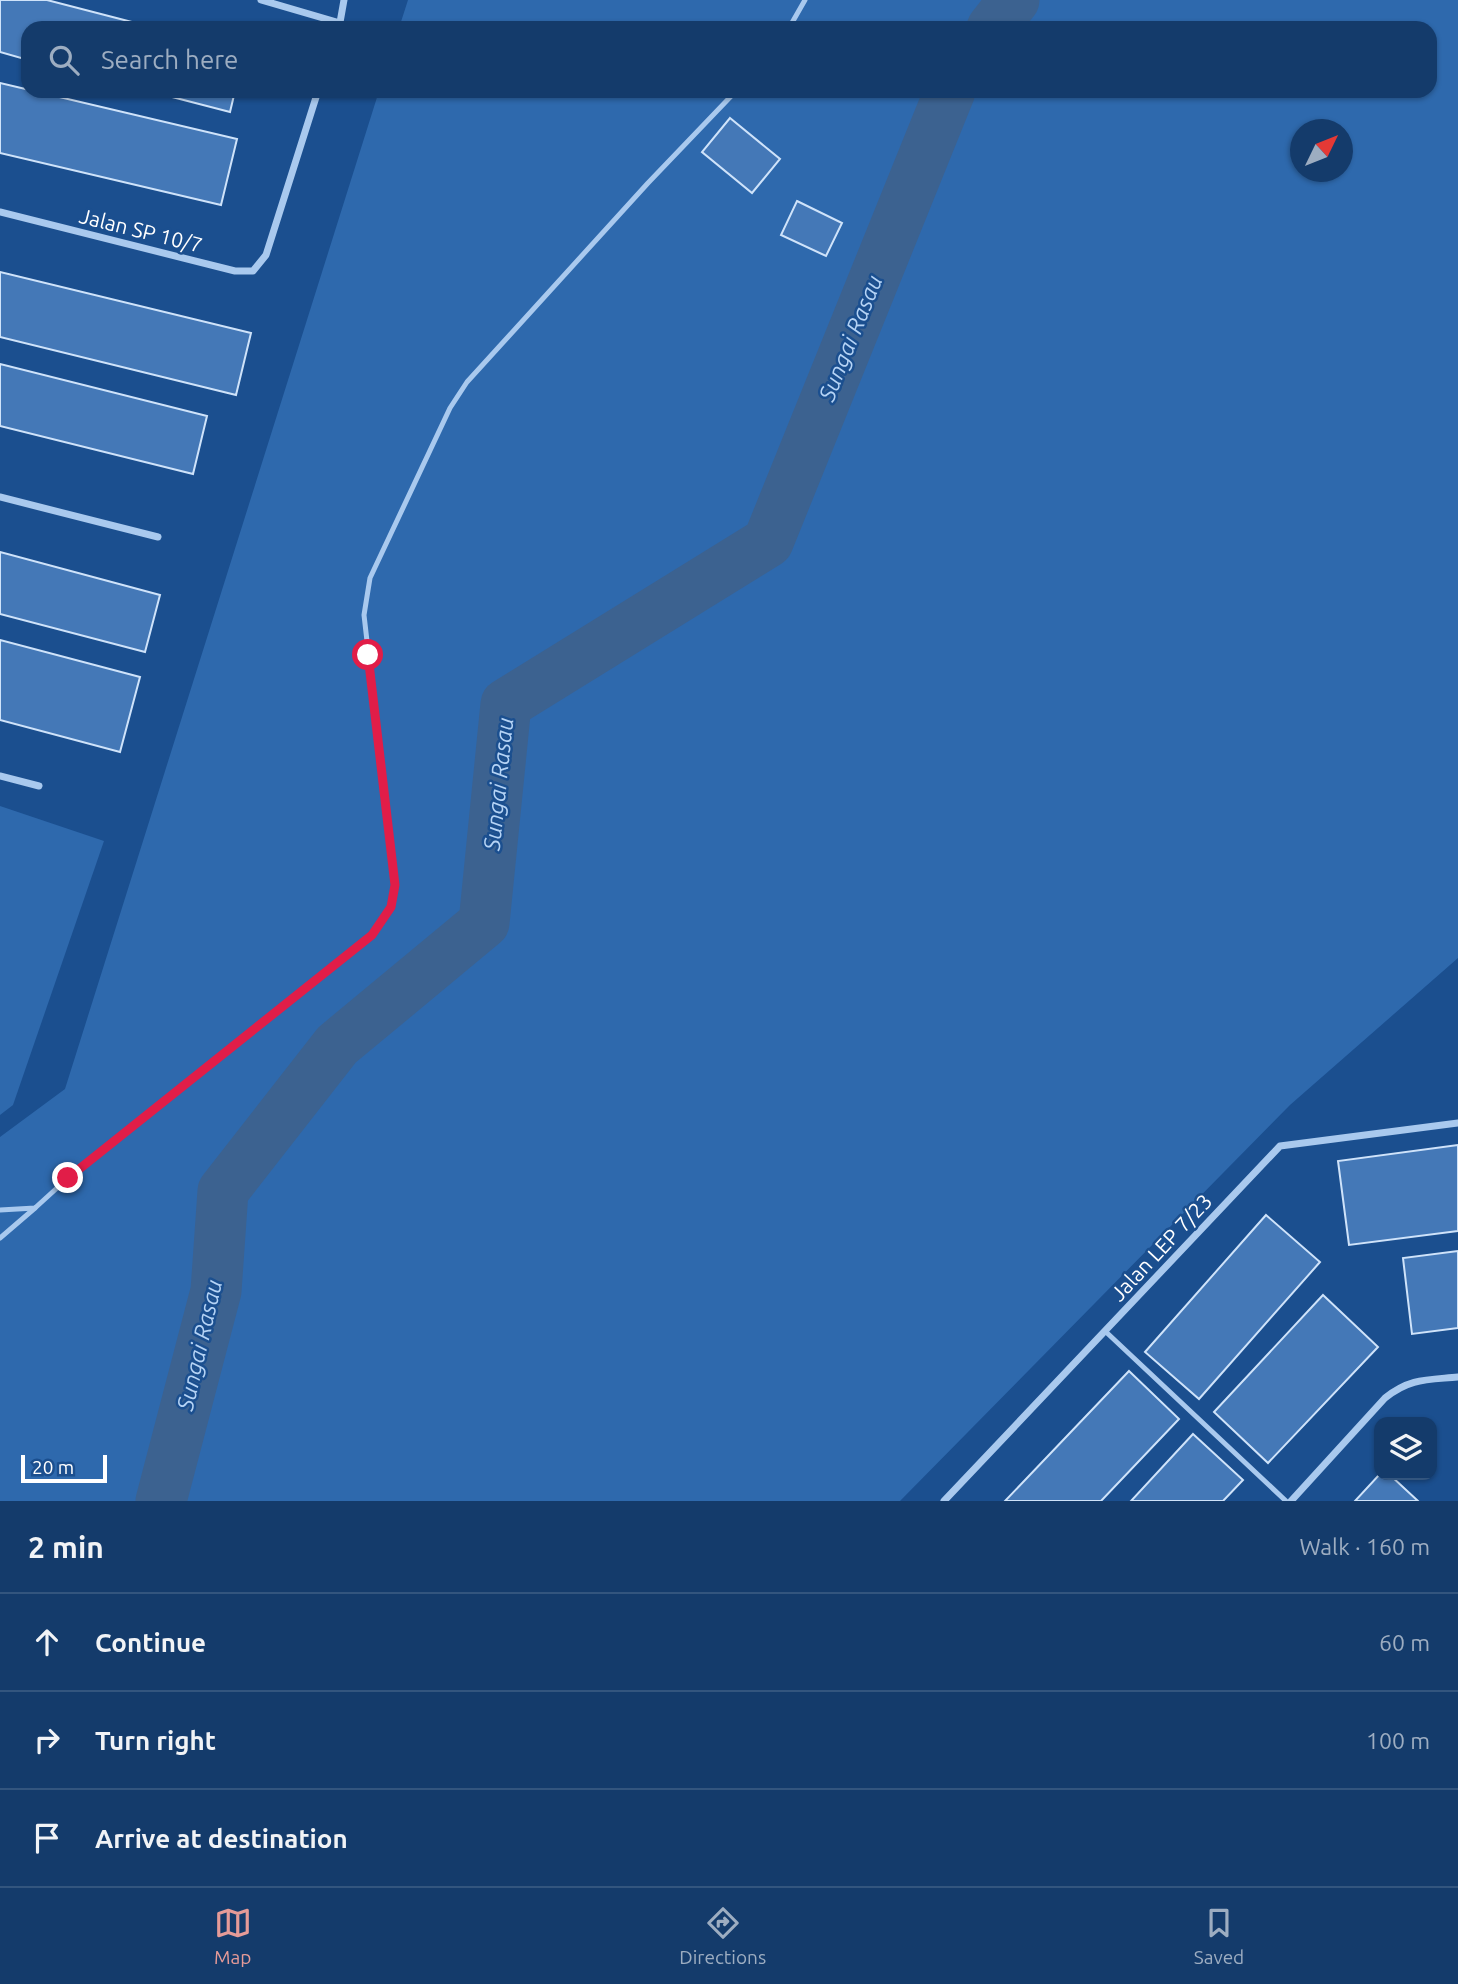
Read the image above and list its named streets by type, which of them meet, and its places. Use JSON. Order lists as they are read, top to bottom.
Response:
{
  "streets": {
    "street": ["Jalan SP 10/7", "Jalan LEP 7/23"]
  },
  "water": ["Sungai Rasau"],
  "scale_bar": "20 m",
  "north": "top right",
  "page": {
    "search": "Search here",
    "scale": "20 m",
    "heading": ["2 min", "Walk · 160 m"],
    "list": [
      ["Continue", "60 m"],
      ["Turn right", "100 m"],
      "Arrive at destination"
    ],
    "nav": ["Map", "Directions", "Saved"]
  }
}
